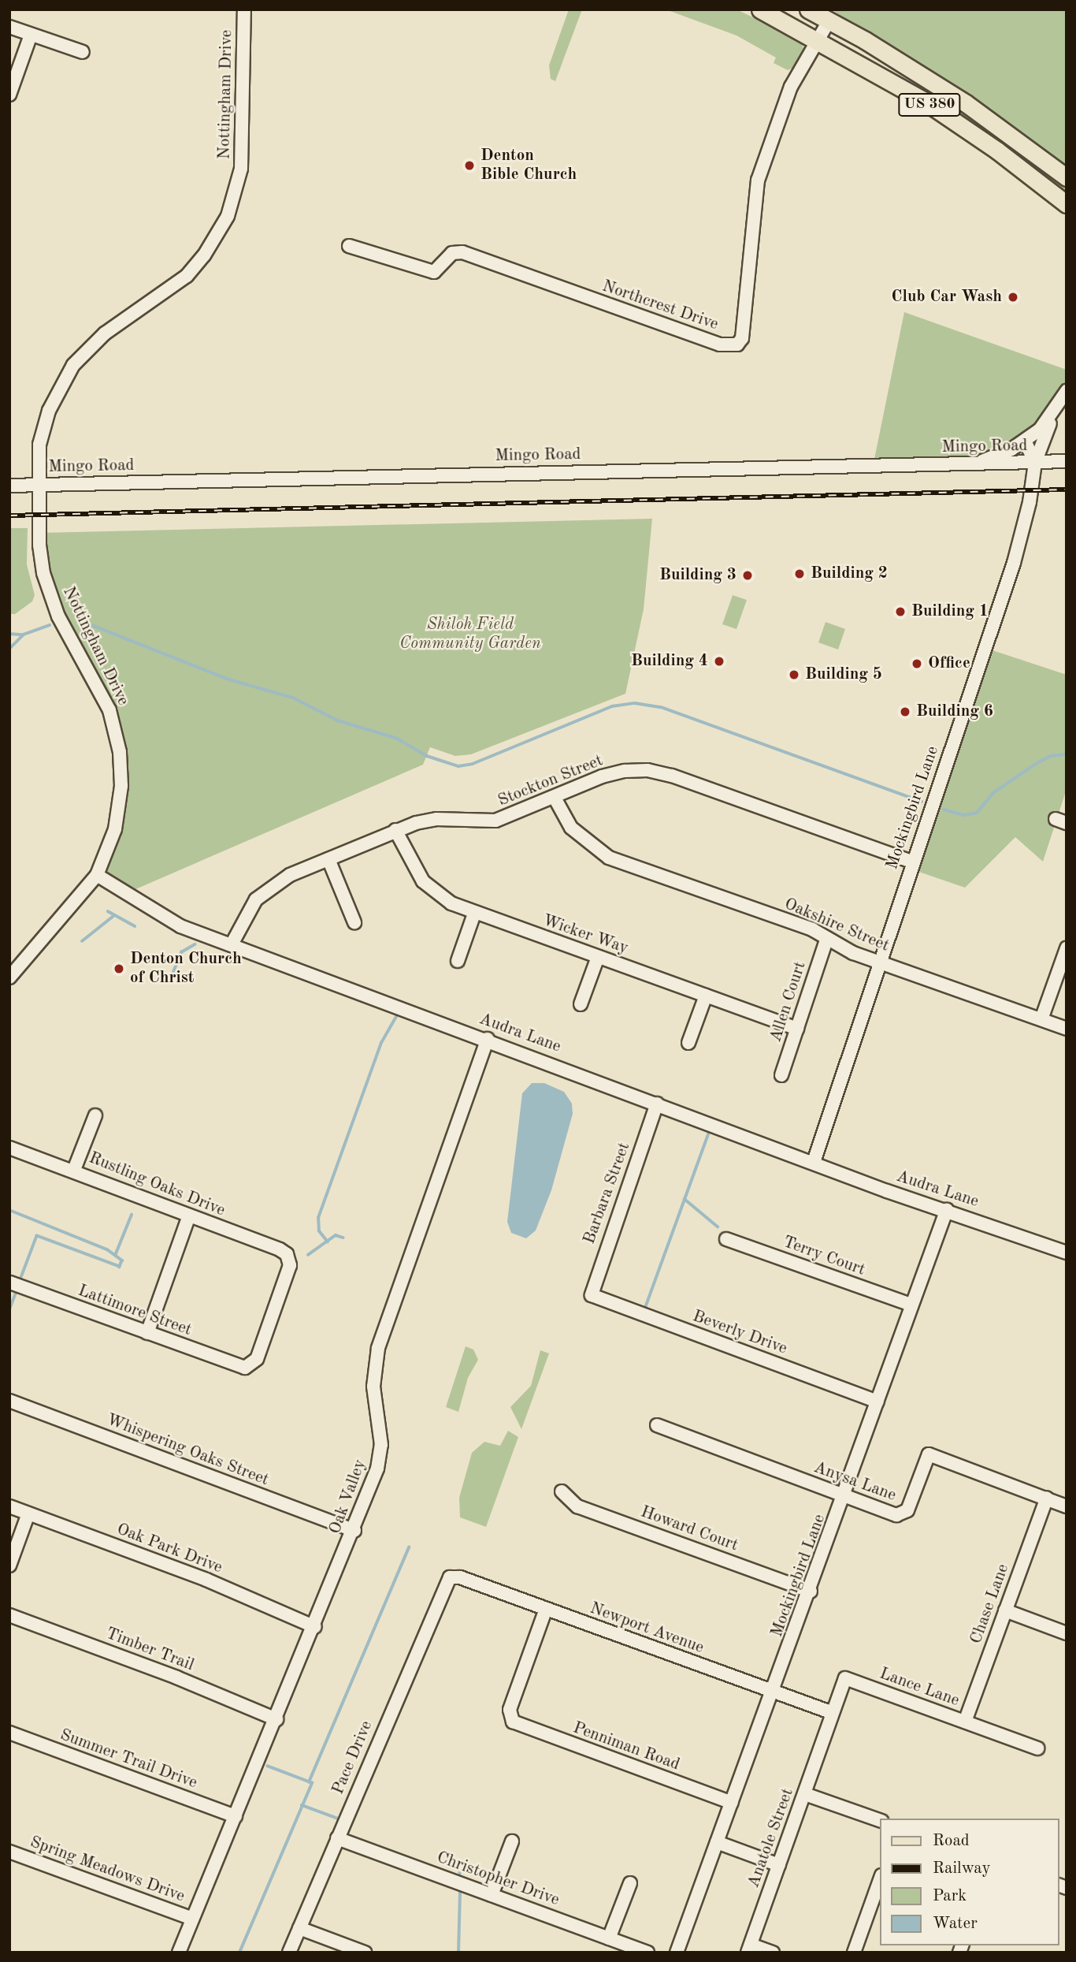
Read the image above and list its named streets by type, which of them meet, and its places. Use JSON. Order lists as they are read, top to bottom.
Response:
{
  "streets": {
    "main road": ["US 380"],
    "street": [
      "Nottingham Drive",
      "Northcrest Drive",
      "Mingo Road",
      "Stockton Street",
      "Mockingbird Lane",
      "Oakshire Street",
      "Wicker Way",
      "Allen Court",
      "Audra Lane",
      "Rustling Oaks Drive",
      "Barbara Street",
      "Terry Court",
      "Lattimore Street",
      "Beverly Drive",
      "Whispering Oaks Street",
      "Anysa Lane",
      "Oak Valley",
      "Howard Court",
      "Oak Park Drive",
      "Chase Lane",
      "Newport Avenue",
      "Timber Trail",
      "Lance Lane",
      "Penniman Road",
      "Pace Drive",
      "Summer Trail Drive",
      "Anatole Street",
      "Spring Meadows Drive",
      "Christopher Drive"
    ]
  },
  "crossings": [
    ["Nottingham Drive", "Mingo Road"],
    ["Nottingham Drive", "Audra Lane"],
    ["US 380", "Northcrest Drive"],
    ["Mingo Road", "Mockingbird Lane"],
    ["Stockton Street", "Mockingbird Lane"],
    ["Stockton Street", "Oakshire Street"],
    ["Stockton Street", "Wicker Way"],
    ["Stockton Street", "Audra Lane"],
    ["Mockingbird Lane", "Oakshire Street"],
    ["Mockingbird Lane", "Audra Lane"],
    ["Mockingbird Lane", "Terry Court"],
    ["Mockingbird Lane", "Beverly Drive"],
    ["Mockingbird Lane", "Anysa Lane"],
    ["Mockingbird Lane", "Howard Court"],
    ["Mockingbird Lane", "Newport Avenue"],
    ["Mockingbird Lane", "Penniman Road"],
    ["Oakshire Street", "Allen Court"],
    ["Wicker Way", "Allen Court"],
    ["Audra Lane", "Barbara Street"],
    ["Audra Lane", "Oak Valley"],
    ["Rustling Oaks Drive", "Lattimore Street"],
    ["Barbara Street", "Beverly Drive"],
    ["Whispering Oaks Street", "Oak Valley"],
    ["Anysa Lane", "Chase Lane"],
    ["Oak Valley", "Oak Park Drive"],
    ["Oak Valley", "Timber Trail"],
    ["Oak Valley", "Summer Trail Drive"],
    ["Oak Valley", "Spring Meadows Drive"],
    ["Chase Lane", "Lance Lane"],
    ["Newport Avenue", "Lance Lane"],
    ["Newport Avenue", "Penniman Road"],
    ["Newport Avenue", "Pace Drive"],
    ["Lance Lane", "Anatole Street"],
    ["Pace Drive", "Christopher Drive"]
  ],
  "parks": ["Shiloh Field Community Garden"],
  "places": [
    "Denton Bible Church",
    "Club Car Wash",
    "Building 2",
    "Building 3",
    "Building 1",
    "Building 4",
    "Office",
    "Building 5",
    "Building 6",
    "Denton Church of Christ"
  ],
  "legend": [
    "Road",
    "Railway",
    "Park",
    "Water"
  ]
}
